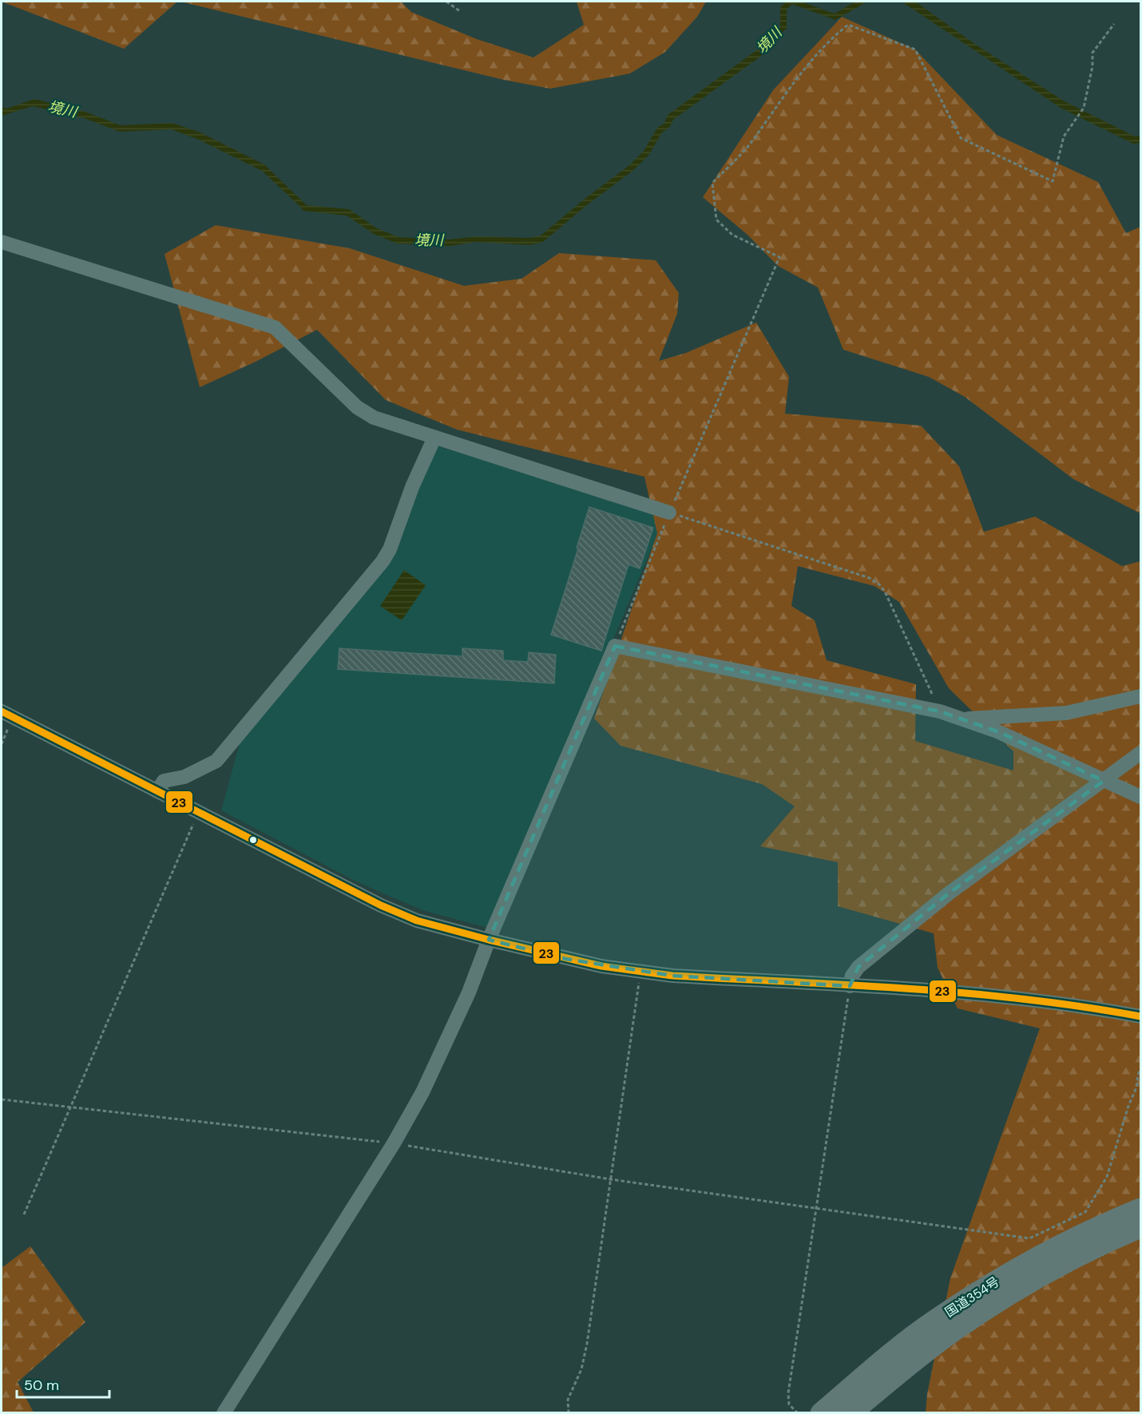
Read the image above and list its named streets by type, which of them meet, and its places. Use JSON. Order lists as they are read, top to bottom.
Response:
{
  "streets": {
    "highway": ["国道354号"]
  },
  "water": ["境川"],
  "lines": ["transit line 23"],
  "scale_bar": "50 m"
}
